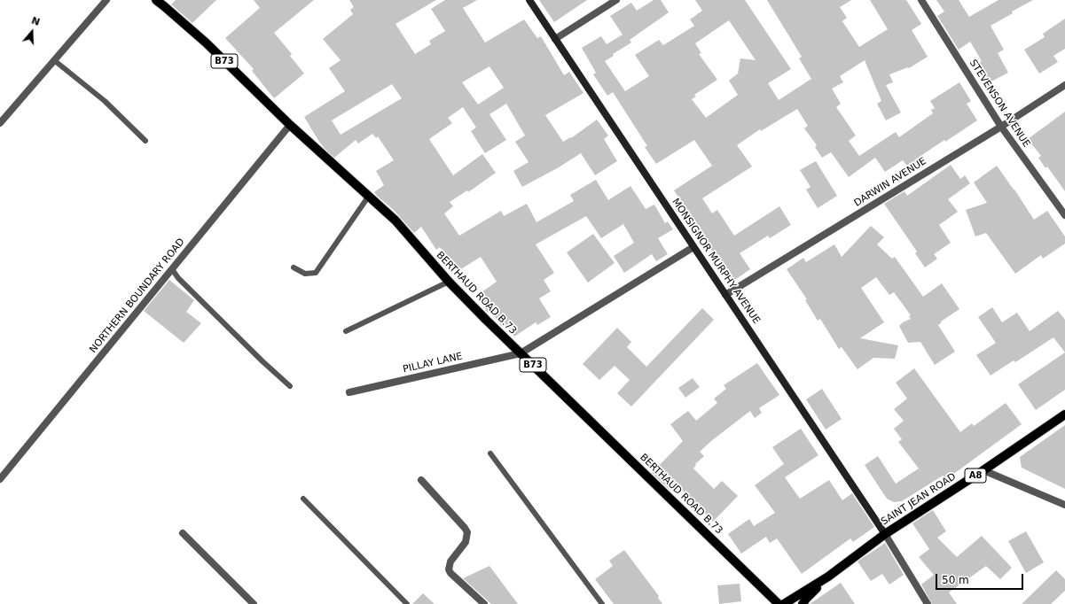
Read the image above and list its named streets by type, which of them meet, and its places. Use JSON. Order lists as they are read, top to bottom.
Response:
{
  "streets": {
    "main road": [
      "B73",
      "BERTHAUD ROAD B.73",
      "A8",
      "SAINT JEAN ROAD"
    ],
    "street": [
      "STEVENSON AVENUE",
      "DARWIN AVENUE",
      "MONSIGNOR MURPHY AVENUE",
      "NORTHERN BOUNDARY ROAD",
      "PILLAY LANE"
    ]
  },
  "crossings": [
    ["STEVENSON AVENUE", "DARWIN AVENUE"],
    ["DARWIN AVENUE", "MONSIGNOR MURPHY AVENUE"],
    ["MONSIGNOR MURPHY AVENUE", "PILLAY LANE"],
    ["MONSIGNOR MURPHY AVENUE", "SAINT JEAN ROAD"],
    ["BERTHAUD ROAD B.73", "NORTHERN BOUNDARY ROAD"],
    ["BERTHAUD ROAD B.73", "PILLAY LANE"]
  ],
  "scale_bar": "50 m",
  "north": "top"
}
